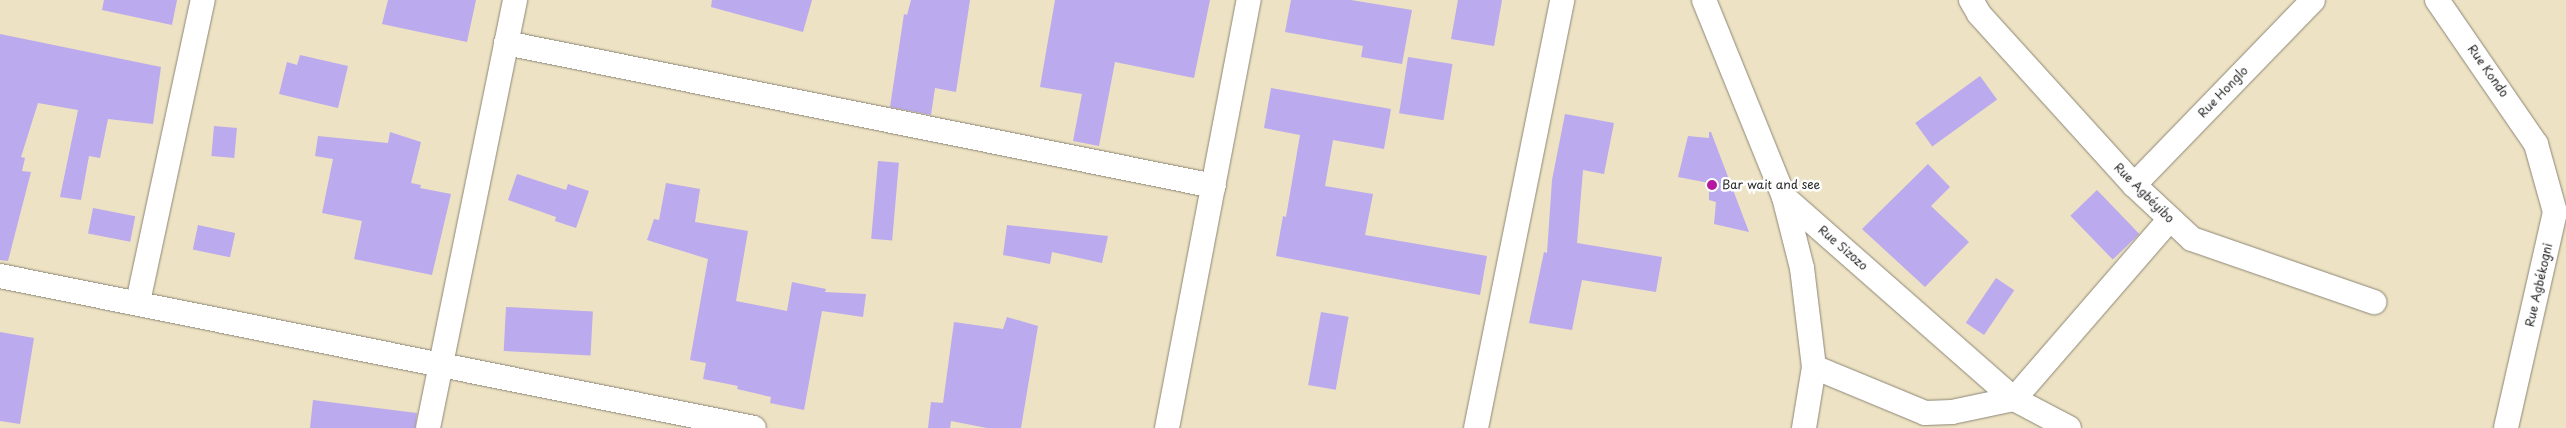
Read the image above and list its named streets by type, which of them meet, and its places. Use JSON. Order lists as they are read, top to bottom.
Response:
{
  "streets": {
    "street": [
      "Rue Kondo",
      "Rue Honglo",
      "Rue Agbéyibo",
      "Rue Sizozo",
      "Rue Agbékogni"
    ]
  },
  "crossings": [
    ["Rue Kondo", "Rue Agbékogni"],
    ["Rue Honglo", "Rue Agbéyibo"]
  ],
  "places": ["Bar wait and see"]
}
